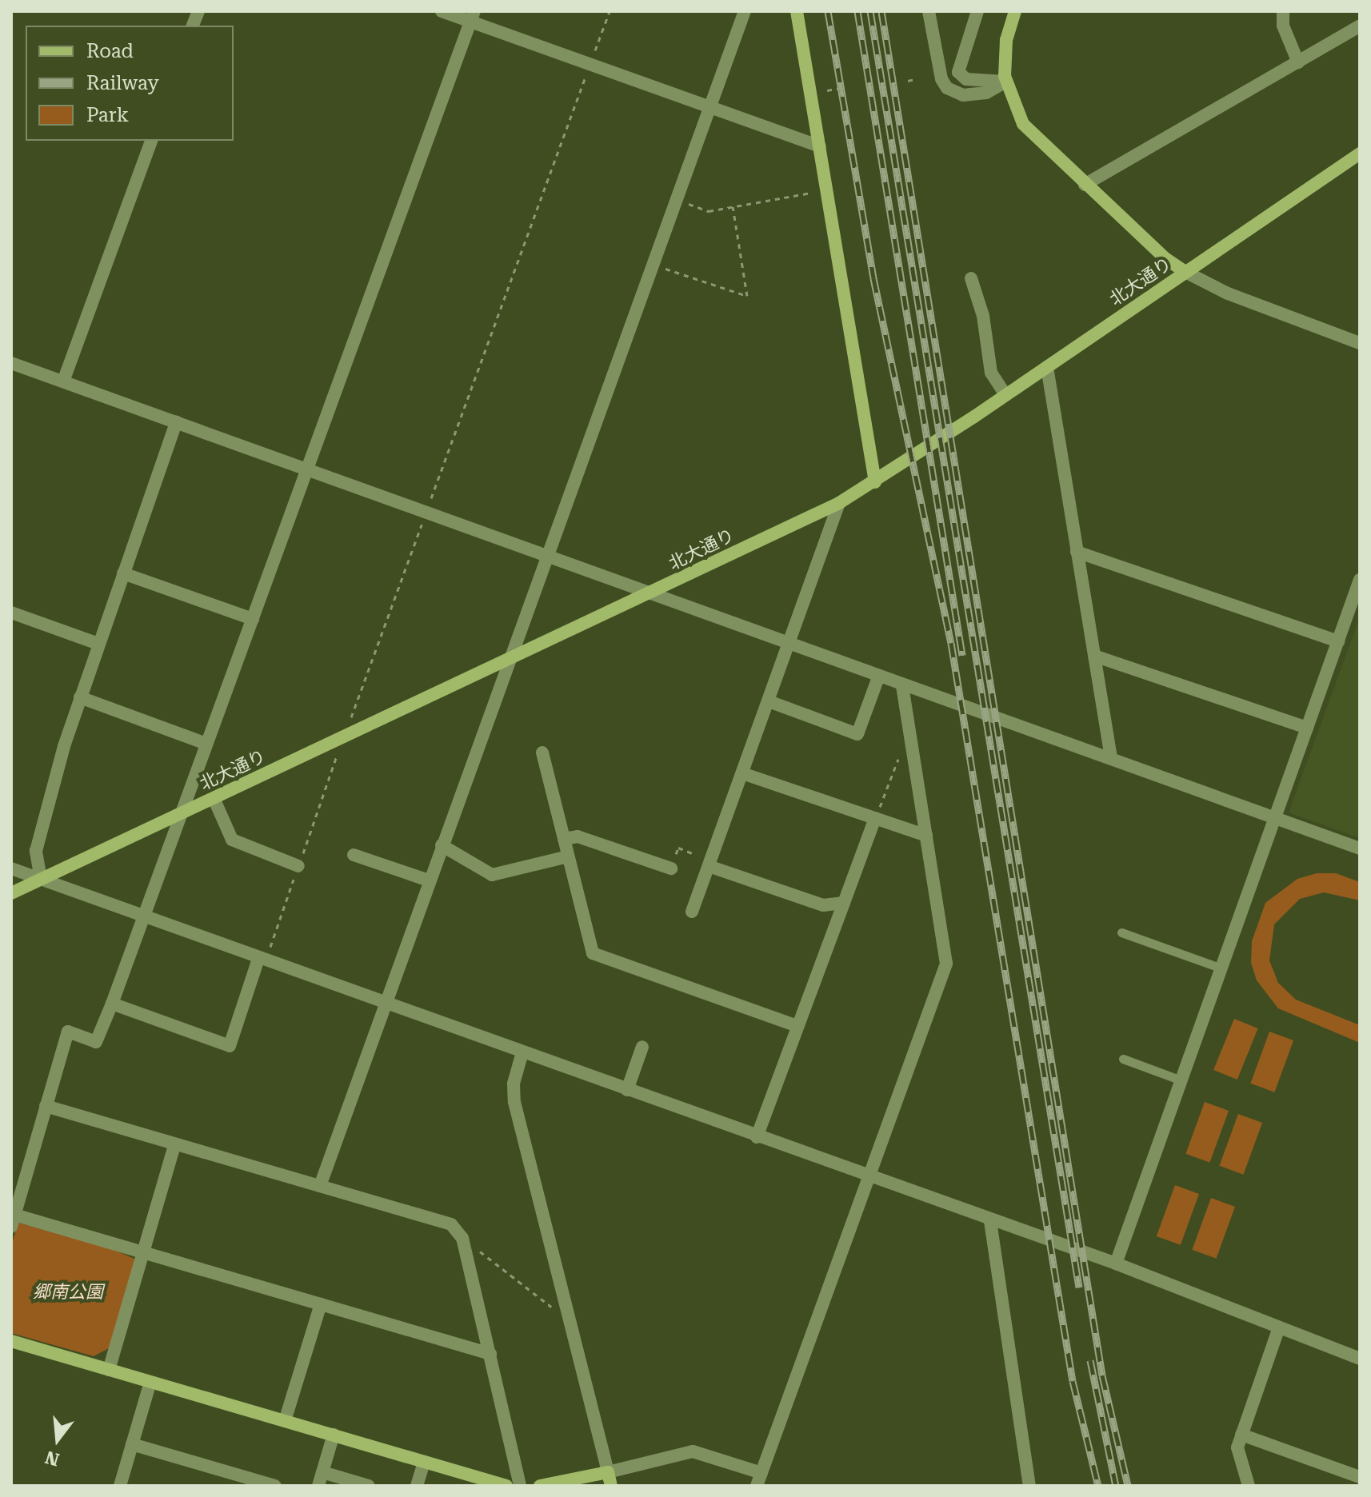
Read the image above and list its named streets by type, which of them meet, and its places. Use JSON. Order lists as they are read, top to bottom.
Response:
{
  "streets": {
    "street": ["北大通り"]
  },
  "parks": ["郷南公園"],
  "legend": ["Road", "Railway", "Park"],
  "north": "bottom"
}
